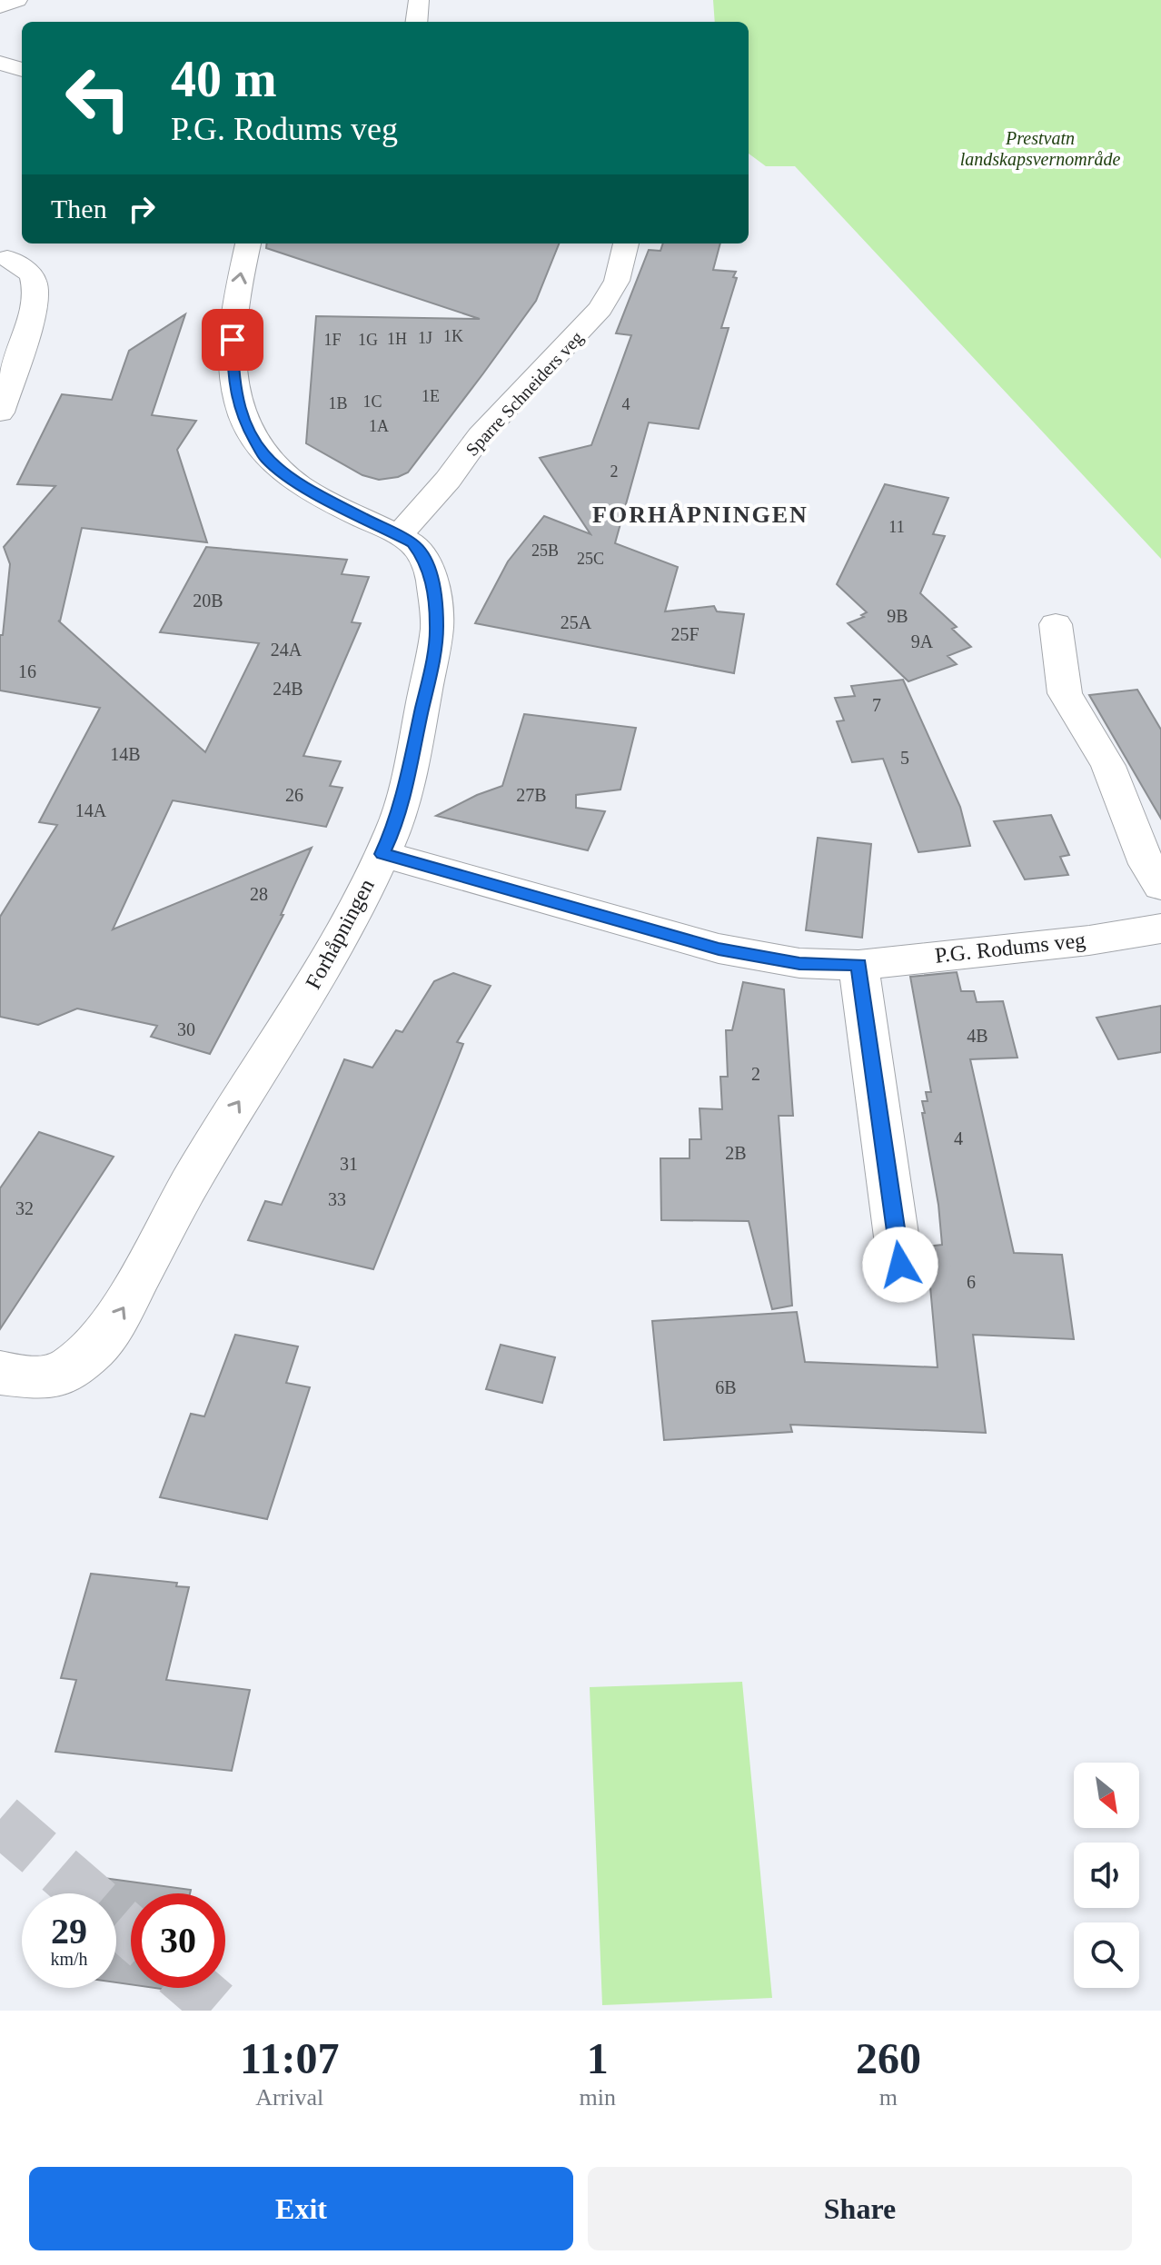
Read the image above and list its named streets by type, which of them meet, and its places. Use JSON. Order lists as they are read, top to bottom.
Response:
{
  "streets": {
    "street": ["Sparre Schneiders veg", "Forhåpningen", "P.G. Rodums veg"]
  },
  "crossings": [
    ["Sparre Schneiders veg", "Forhåpningen"],
    ["Forhåpningen", "P.G. Rodums veg"]
  ],
  "districts": ["FORHÅPNINGEN"],
  "parks": ["Prestvatn landskapsvernområde"],
  "house_numbers": [
    "1K",
    "1J",
    "1H",
    "1F",
    "1G",
    "1E",
    "1C",
    "1B",
    "4",
    "1A",
    "2",
    "11",
    "25B",
    "25C",
    "20B",
    "9B",
    "25A",
    "25F",
    "9A",
    "24A",
    "16",
    "24B",
    "7",
    "14B",
    "5",
    "26",
    "27B",
    "14A",
    "28",
    "30",
    "4B",
    "2",
    "4",
    "2B",
    "31",
    "33",
    "32",
    "6",
    "6B"
  ],
  "north": "bottom right",
  "page": {
    "turn": ["40 m", "P.G. Rodums veg"],
    "then": "Then",
    "speed": "29 km/h",
    "limit": "30",
    "eta": [
      "11:07",
      "Arrival",
      "1",
      "min",
      "260",
      "m"
    ],
    "buttons": ["Exit", "Share"]
  }
}
